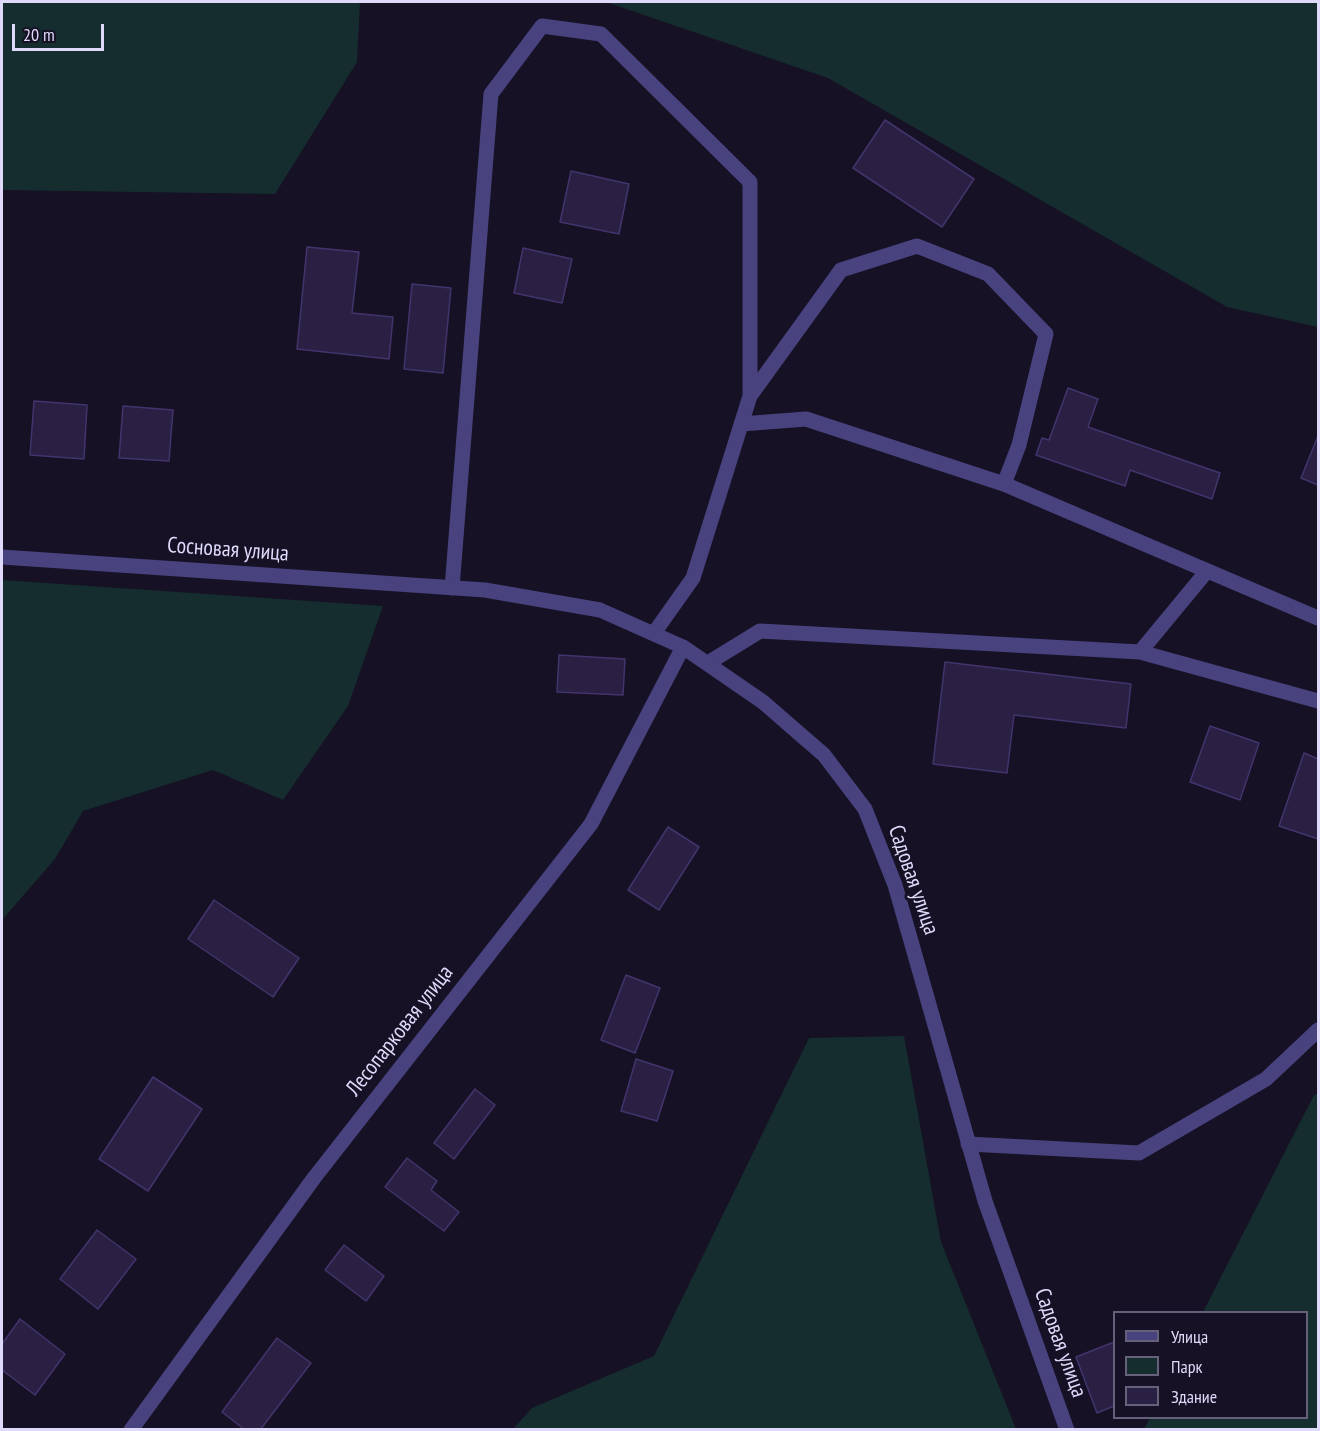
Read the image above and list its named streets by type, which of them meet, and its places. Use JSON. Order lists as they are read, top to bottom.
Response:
{
  "streets": {
    "street": ["Сосновая улица", "Садовая улица", "Лесопарковая улица"]
  },
  "crossings": [
    ["Сосновая улица", "Садовая улица"],
    ["Садовая улица", "Лесопарковая улица"]
  ],
  "legend": ["Улица", "Парк", "Здание"],
  "scale_bar": "20 m"
}
